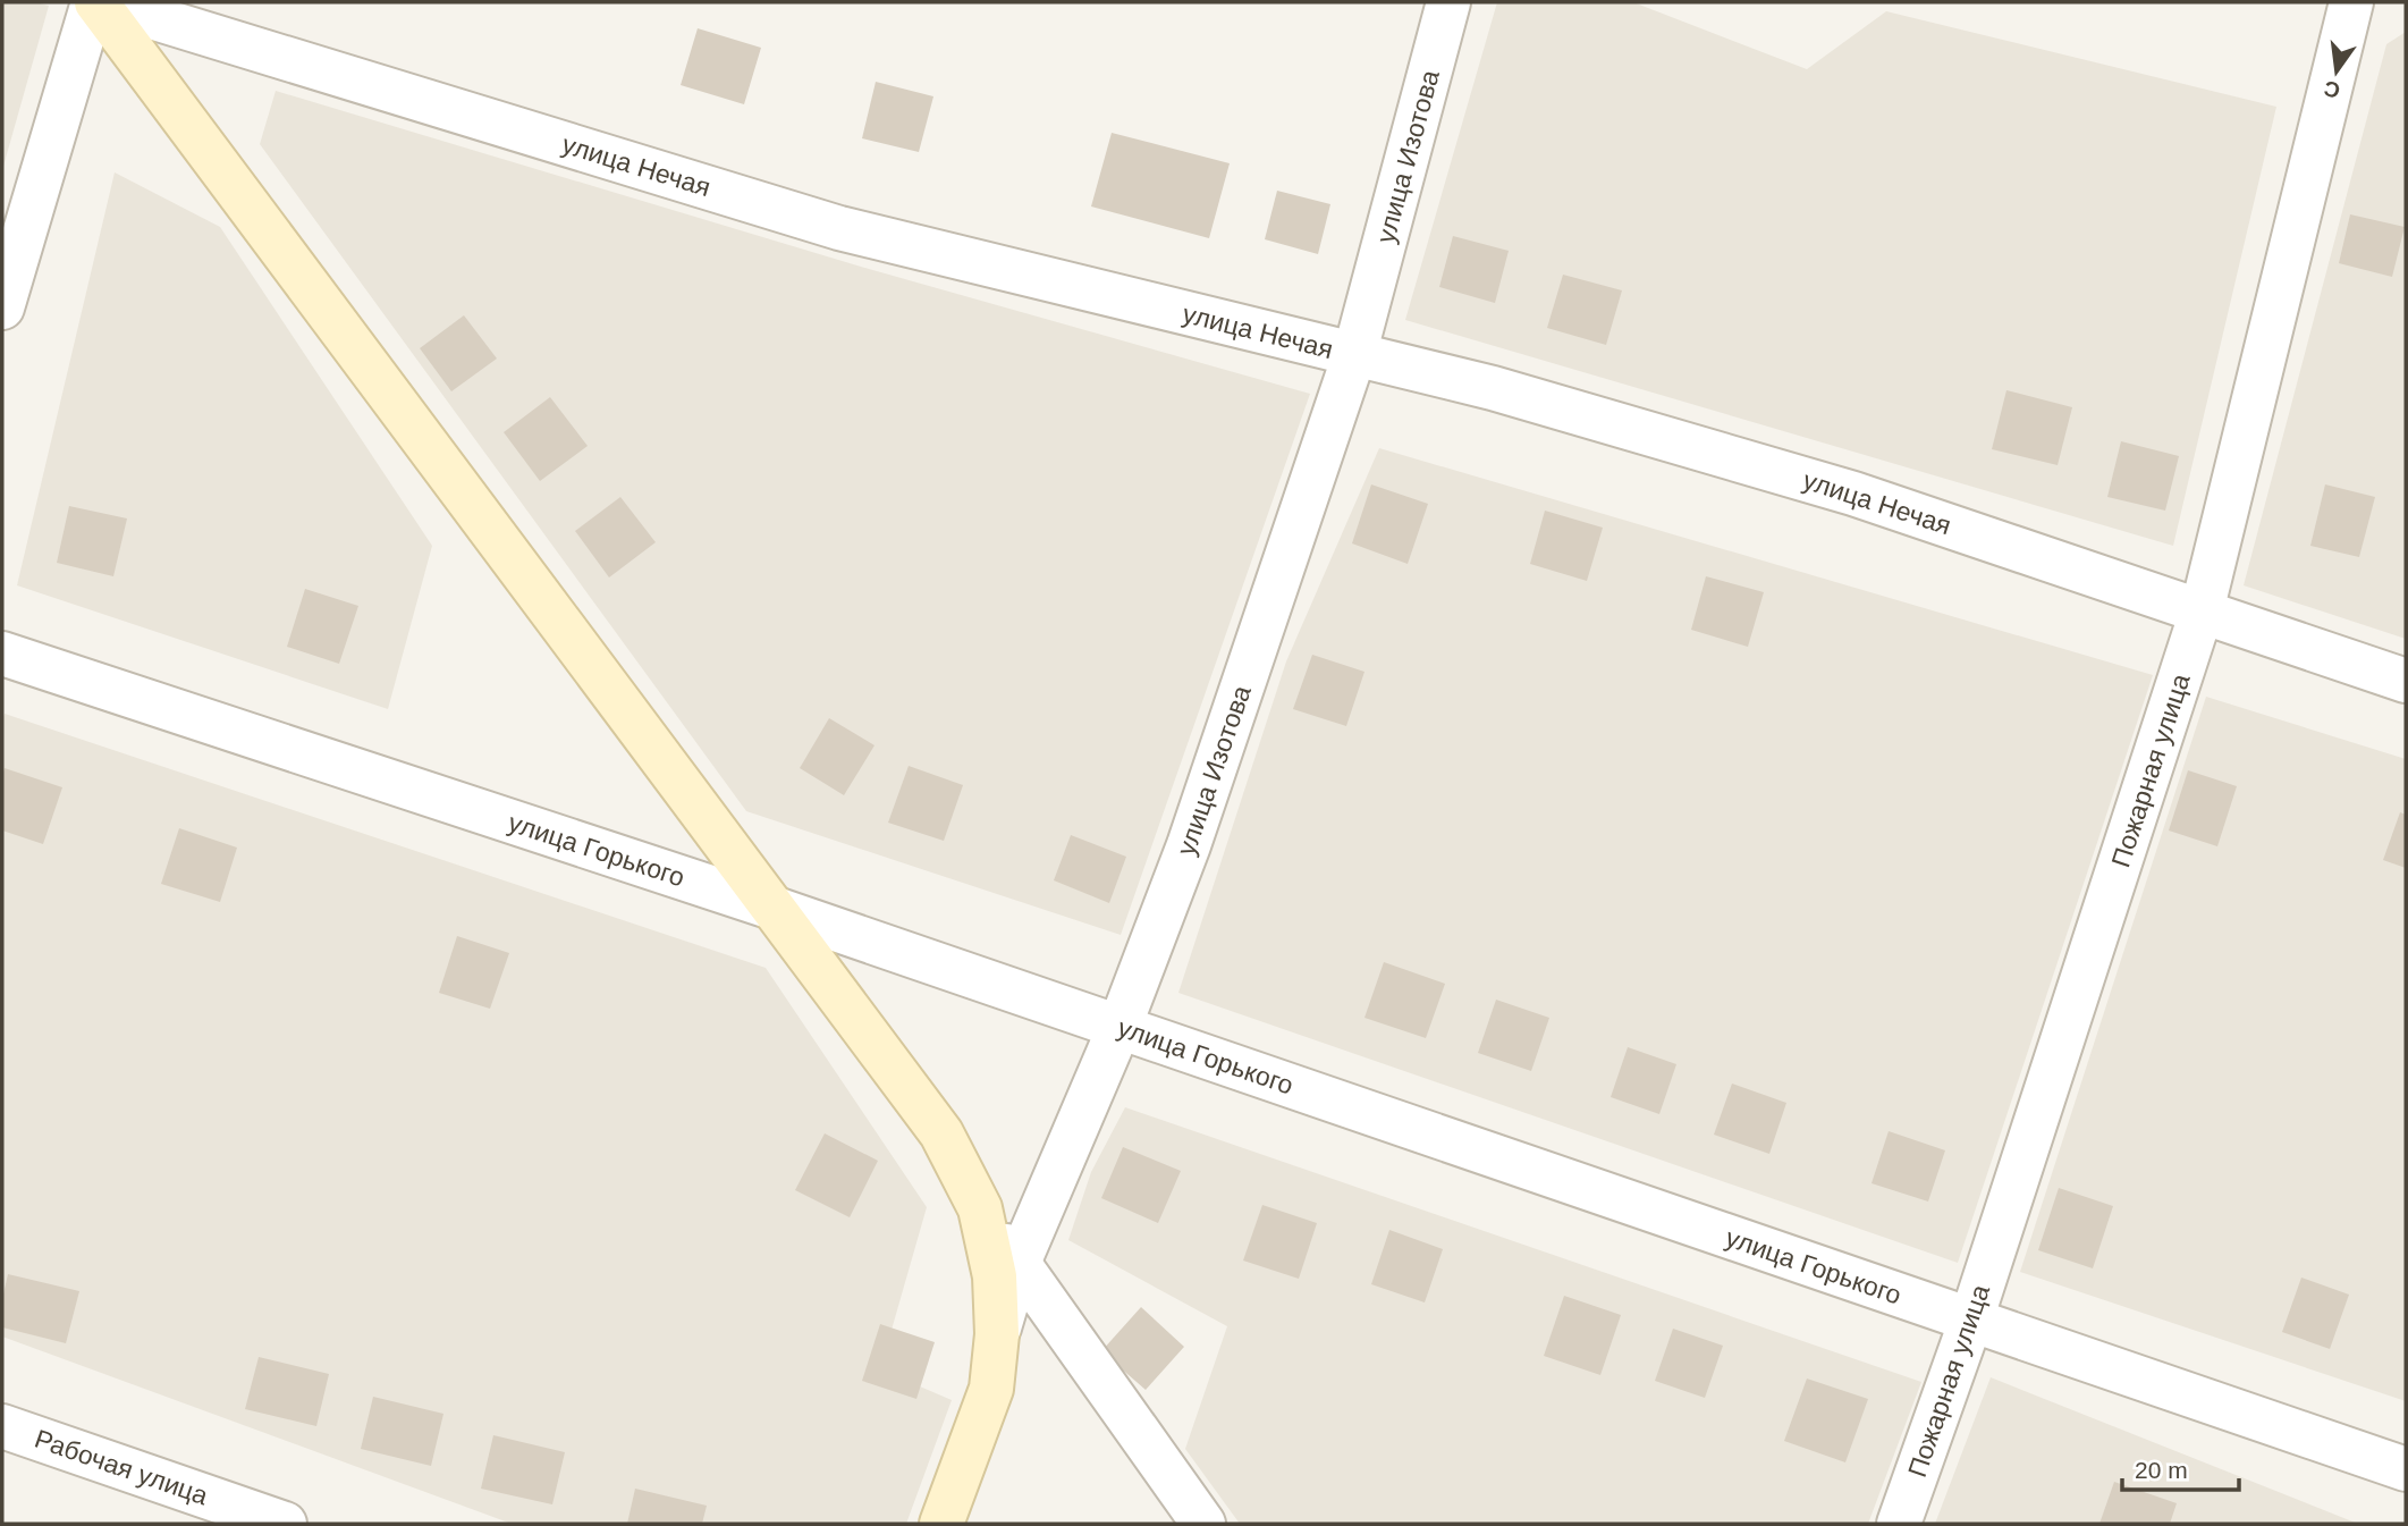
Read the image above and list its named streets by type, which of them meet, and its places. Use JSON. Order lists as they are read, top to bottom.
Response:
{
  "streets": {
    "main road": ["улица Изотова"],
    "street": [
      "улица Нечая",
      "Пожарная улица",
      "улица Горького",
      "Рабочая улица"
    ]
  },
  "crossings": [
    ["улица Изотова", "улица Нечая"],
    ["улица Изотова", "улица Горького"],
    ["улица Нечая", "Пожарная улица"],
    ["Пожарная улица", "улица Горького"]
  ],
  "scale_bar": "20 m",
  "north": "bottom"
}
